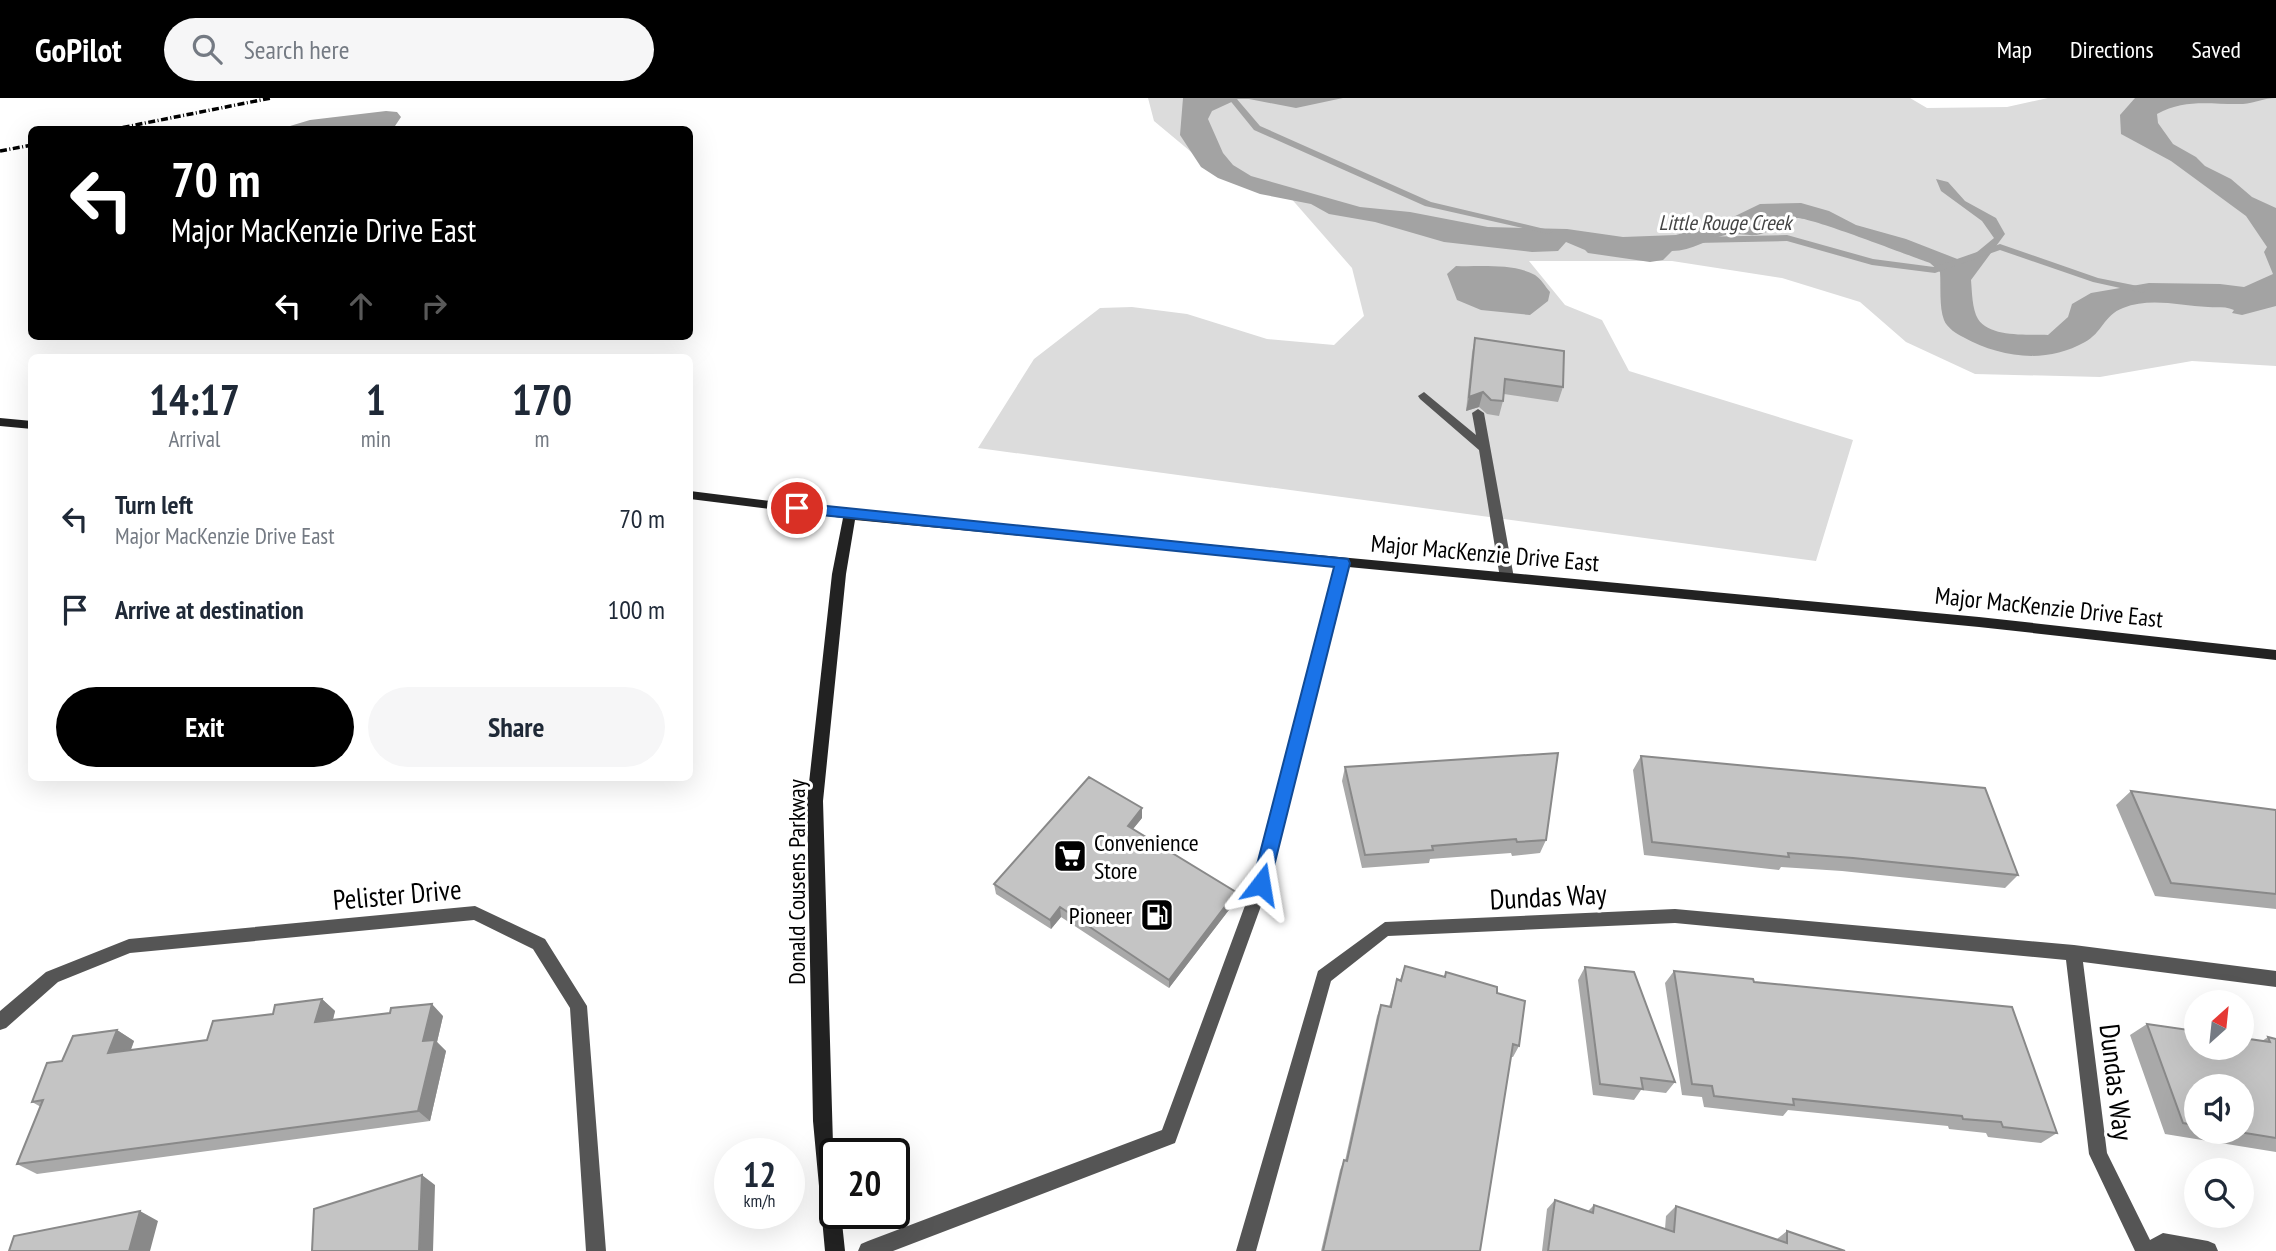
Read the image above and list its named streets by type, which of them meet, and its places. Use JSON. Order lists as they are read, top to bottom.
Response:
{
  "streets": {
    "main road": ["Major MacKenzie Drive East", "Donald Cousens Parkway"],
    "street": ["Pelister Drive", "Dundas Way"]
  },
  "crossings": [
    ["Major MacKenzie Drive East", "Donald Cousens Parkway"]
  ],
  "water": ["Little Rouge Creek"],
  "places": {
    "supermarket": ["Convenience Store"],
    "fuel station": ["Pioneer"]
  },
  "north": "top right",
  "page": {
    "header": "GoPilot",
    "search": "Search here",
    "nav": ["Map", "Directions", "Saved"],
    "turn": ["70 m", "Major MacKenzie Drive East"],
    "eta": [
      "14:17",
      "Arrival",
      "1",
      "min",
      "170",
      "m"
    ],
    "list": [
      {
        "name": "Turn left",
        "note": "Major MacKenzie Drive East",
        "value": "70 m"
      },
      {
        "name": "Arrive at destination",
        "value": "100 m"
      }
    ],
    "buttons": ["Exit", "Share"],
    "speed": "12 km/h",
    "limit": "20"
  }
}
